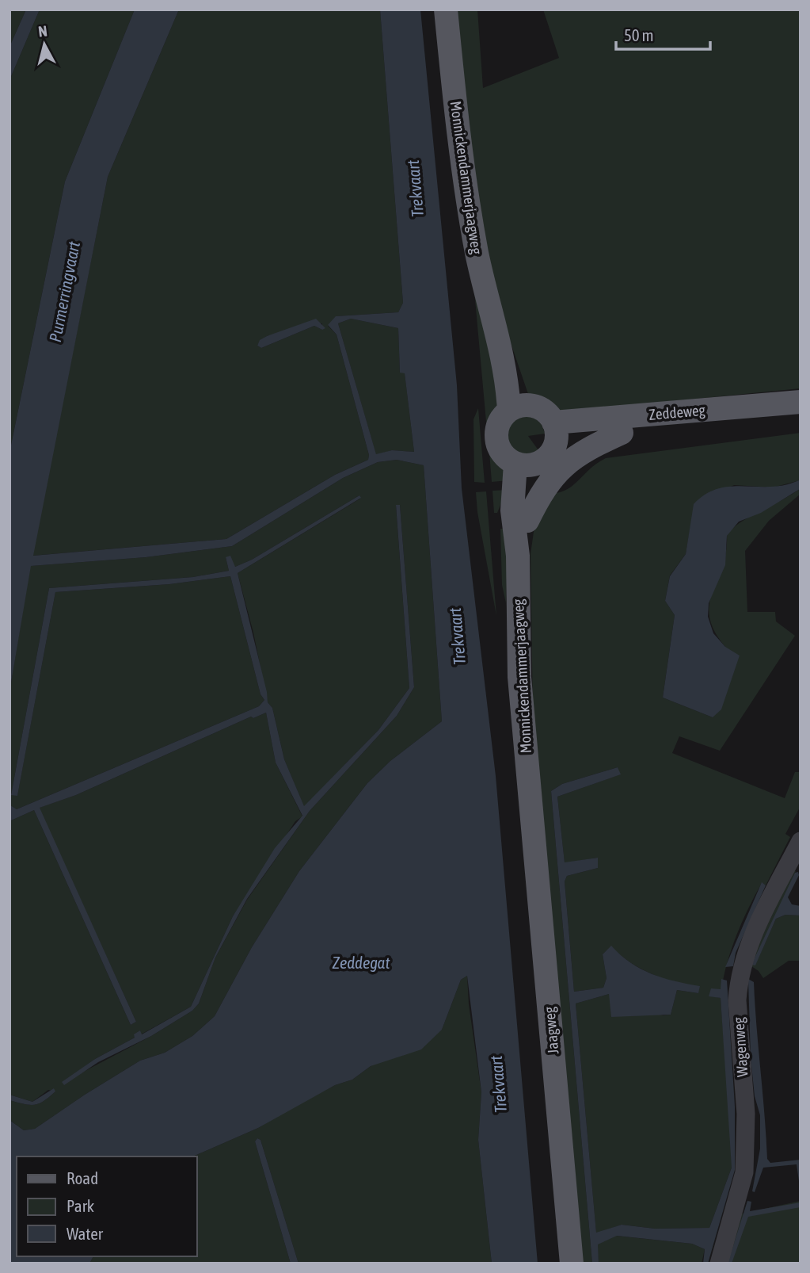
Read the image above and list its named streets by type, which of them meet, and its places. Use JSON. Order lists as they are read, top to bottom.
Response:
{
  "streets": {
    "main road": ["Monnickendammerjaagweg", "Zeddeweg", "Jaagweg"],
    "street": ["Wagenweg"]
  },
  "crossings": [
    ["Monnickendammerjaagweg", "Zeddeweg"],
    ["Monnickendammerjaagweg", "Jaagweg"]
  ],
  "water": ["Trekvaart", "Purmerringvaart", "Zeddegat"],
  "legend": ["Road", "Park", "Water"],
  "scale_bar": "50 m",
  "north": "top"
}
